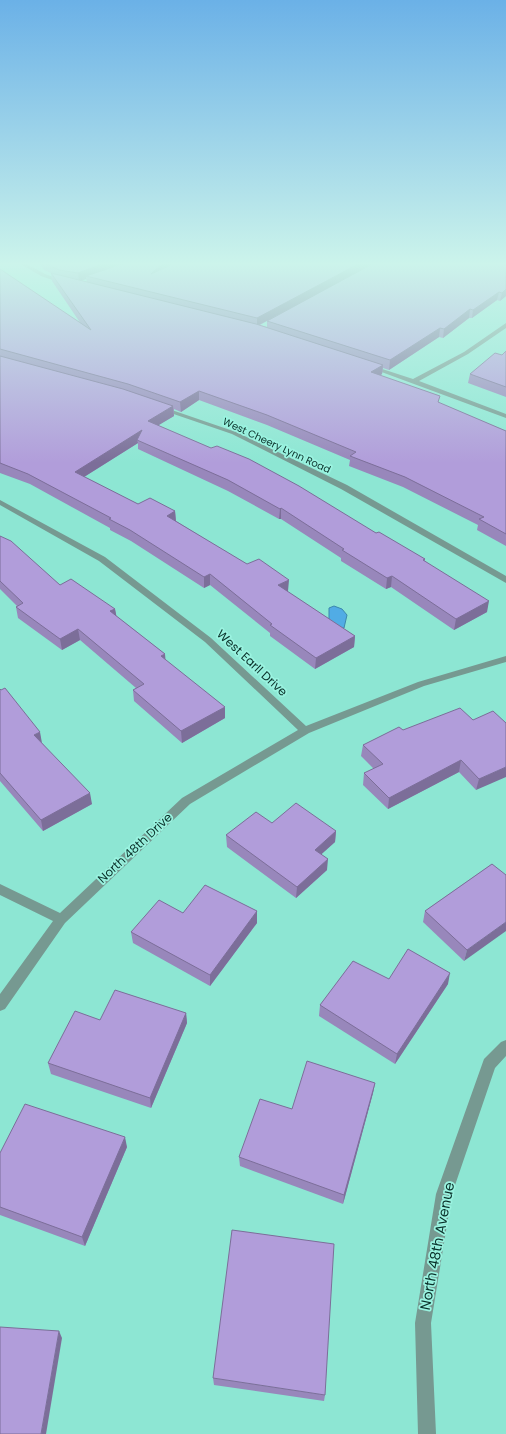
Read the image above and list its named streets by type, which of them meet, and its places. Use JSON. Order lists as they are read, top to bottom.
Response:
{
  "streets": {
    "street": [
      "West Cheery Lynn Road",
      "West Earll Drive",
      "North 48th Drive",
      "North 48th Avenue"
    ]
  },
  "crossings": [
    ["West Earll Drive", "North 48th Drive"]
  ]
}
